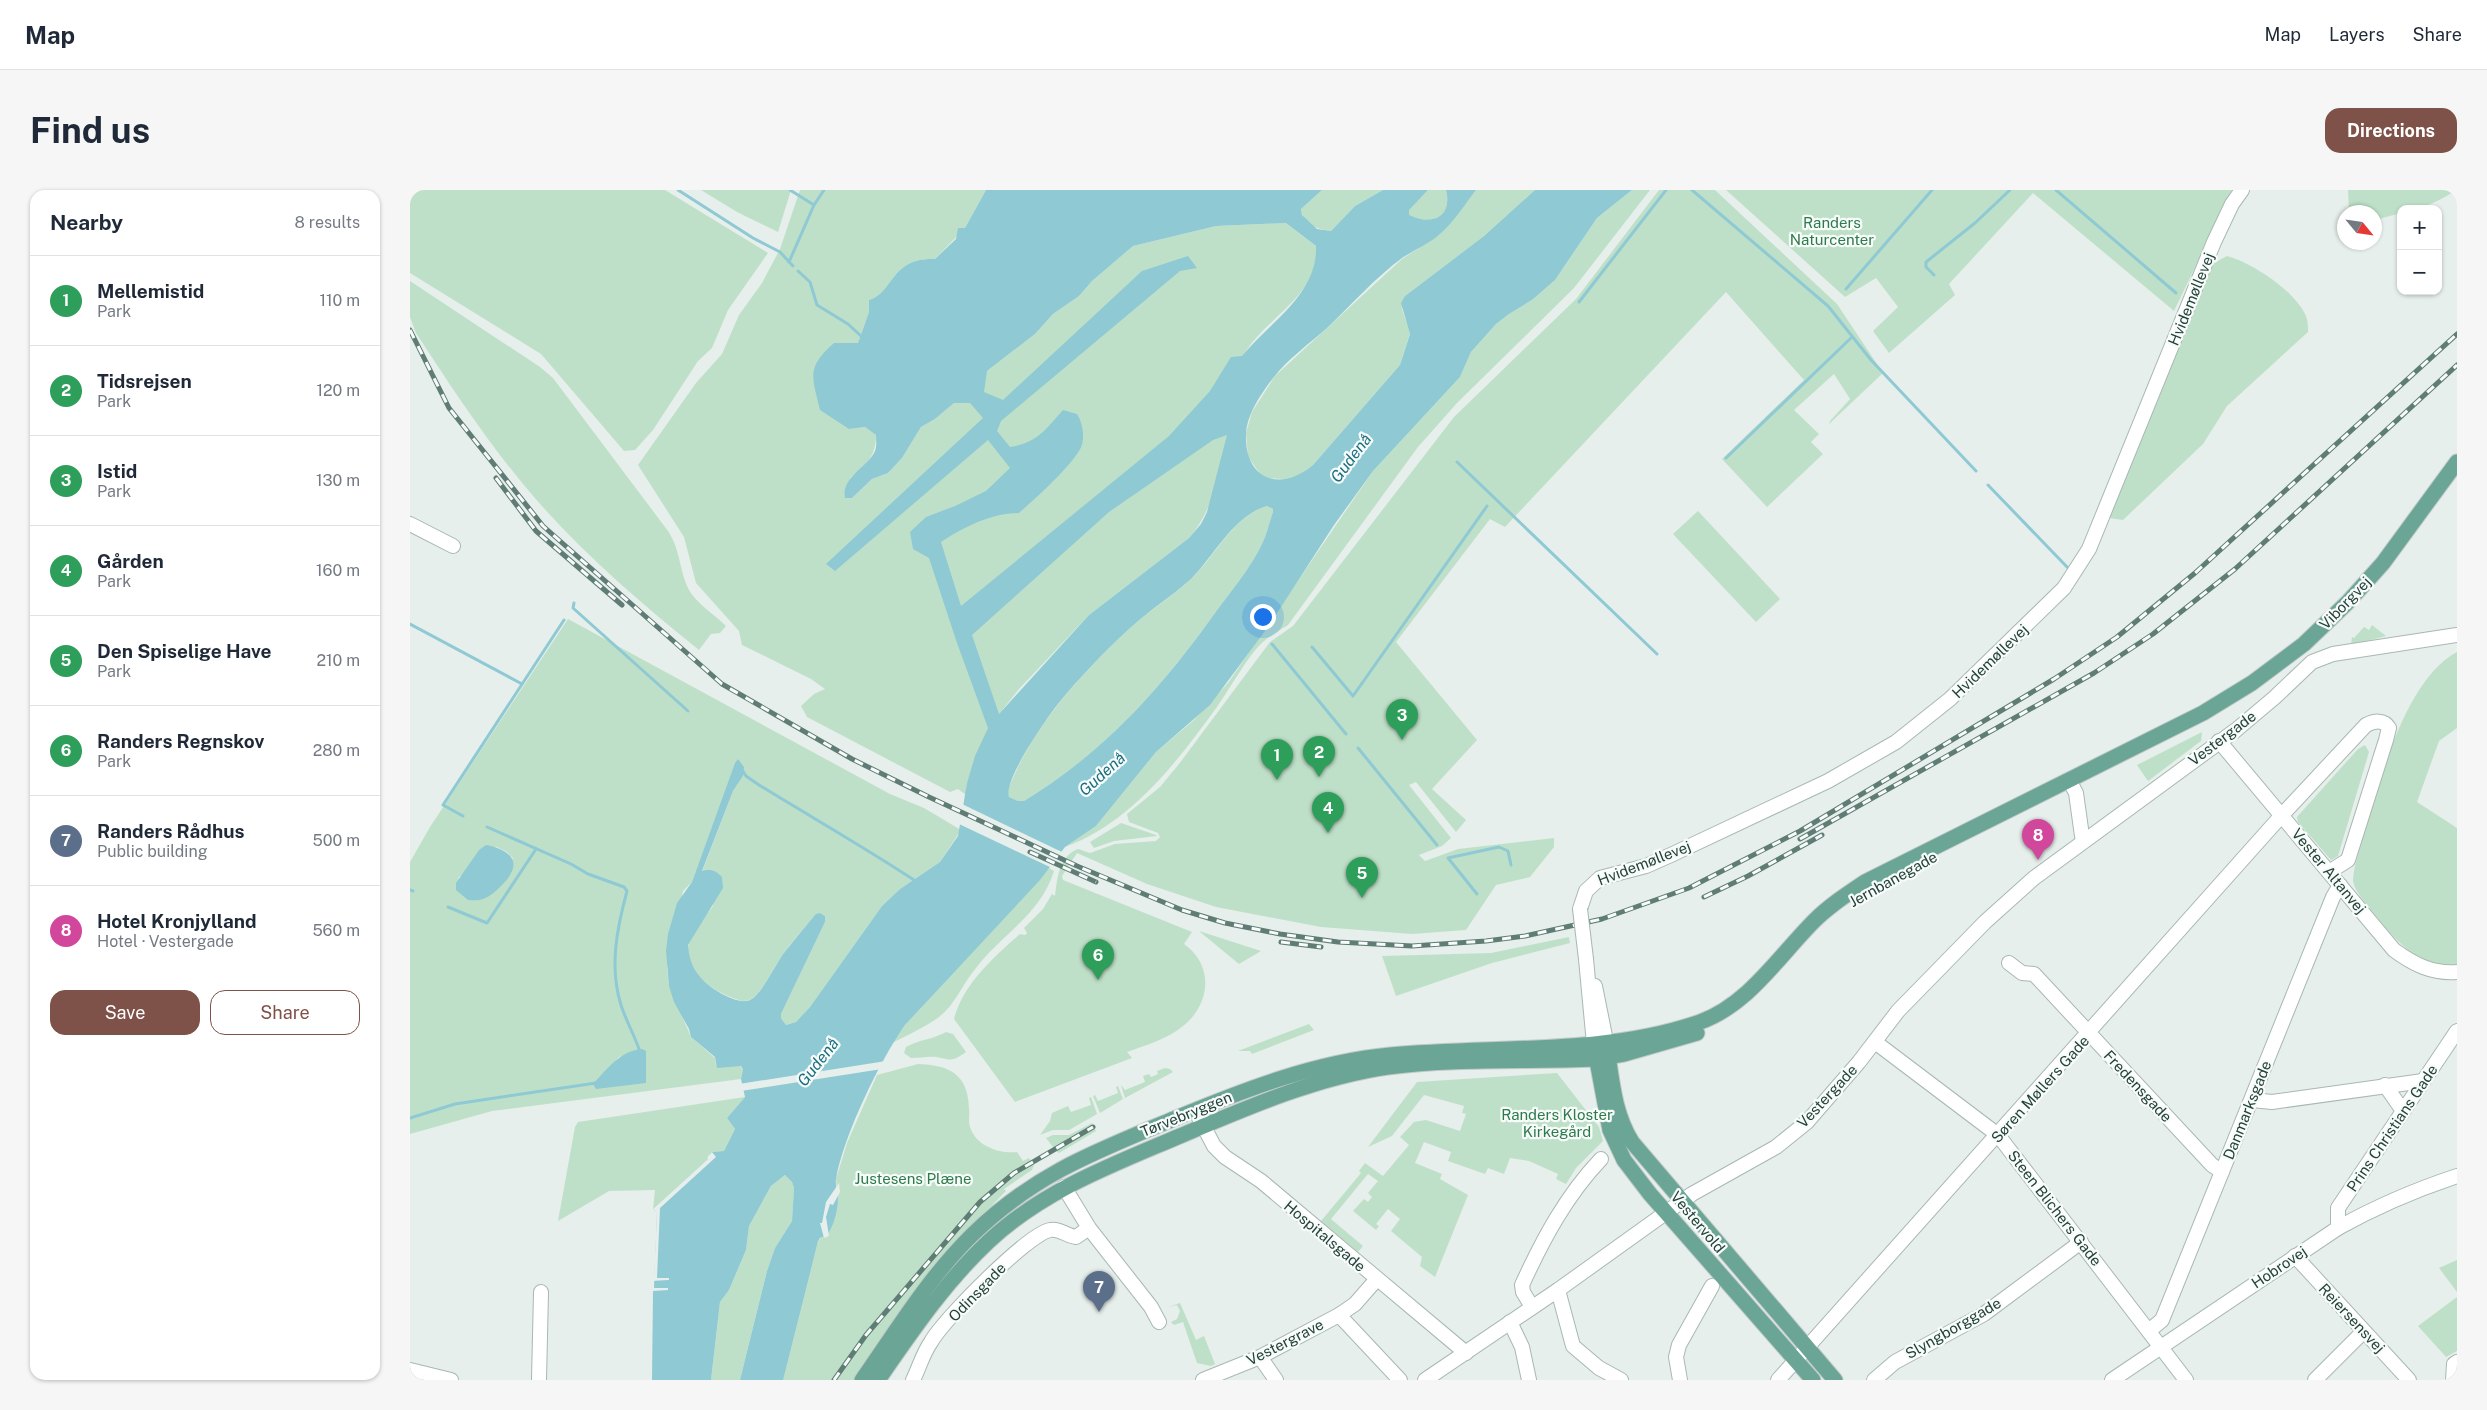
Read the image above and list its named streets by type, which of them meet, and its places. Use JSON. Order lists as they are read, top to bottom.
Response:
{
  "streets": {
    "main road": [
      "Viborgvej",
      "Jernbanegade",
      "Tørvebryggen",
      "Vestervold"
    ],
    "street": [
      "Hvidemøllevej",
      "Vestergade",
      "Vester Altanvej",
      "Fredensgade",
      "Søren Møllers Gade",
      "Danmarksgade",
      "Prins Christians Gade",
      "Steen Blichers Gade",
      "Hospitalsgade",
      "Hobrovej",
      "Odinsgade",
      "Reiersensvej",
      "Slyngborggade",
      "Vestergrave"
    ]
  },
  "crossings": [
    ["Hvidemøllevej", "Jernbanegade"],
    ["Hvidemøllevej", "Tørvebryggen"],
    ["Hvidemøllevej", "Vestervold"],
    ["Viborgvej", "Jernbanegade"],
    ["Vestergade", "Vester Altanvej"],
    ["Vestergade", "Steen Blichers Gade"],
    ["Vestergade", "Vestervold"],
    ["Vestergade", "Hospitalsgade"],
    ["Vester Altanvej", "Søren Møllers Gade"],
    ["Vester Altanvej", "Danmarksgade"],
    ["Jernbanegade", "Tørvebryggen"],
    ["Jernbanegade", "Vestervold"],
    ["Fredensgade", "Søren Møllers Gade"],
    ["Fredensgade", "Danmarksgade"],
    ["Søren Møllers Gade", "Steen Blichers Gade"],
    ["Søren Møllers Gade", "Vestervold"],
    ["Danmarksgade", "Steen Blichers Gade"],
    ["Tørvebryggen", "Vestervold"],
    ["Tørvebryggen", "Hospitalsgade"],
    ["Prins Christians Gade", "Hobrovej"],
    ["Steen Blichers Gade", "Hobrovej"],
    ["Steen Blichers Gade", "Slyngborggade"],
    ["Hospitalsgade", "Vestergrave"],
    ["Hobrovej", "Reiersensvej"]
  ],
  "water": ["Gudenå"],
  "parks": ["Randers Naturcenter", "Randers Kloster Kirkegård", "Justesens Plæne"],
  "north": "bottom right",
  "page": {
    "header": "Map",
    "nav": ["Map", "Layers", "Share"],
    "buttons": [
      "Directions",
      ["Save", "Share"]
    ],
    "title": "Find us",
    "heading": ["Nearby", "8 results"],
    "map_buttons": ["+", "−"],
    "list": [
      {
        "mark": "1",
        "name": "Mellemistid",
        "note": "Park",
        "value": "110 m"
      },
      {
        "mark": "2",
        "name": "Tidsrejsen",
        "note": "Park",
        "value": "120 m"
      },
      {
        "mark": "3",
        "name": "Istid",
        "note": "Park",
        "value": "130 m"
      },
      {
        "mark": "4",
        "name": "Gården",
        "note": "Park",
        "value": "160 m"
      },
      {
        "mark": "5",
        "name": "Den Spiselige Have",
        "note": "Park",
        "value": "210 m"
      },
      {
        "mark": "6",
        "name": "Randers Regnskov",
        "note": "Park",
        "value": "280 m"
      },
      {
        "mark": "7",
        "name": "Randers Rådhus",
        "note": "Public building",
        "value": "500 m"
      },
      {
        "mark": "8",
        "name": "Hotel Kronjylland",
        "note": "Hotel · Vestergade",
        "value": "560 m"
      }
    ],
    "pins": [
      "3",
      "2",
      "1",
      "4",
      "8",
      "5",
      "6",
      "7"
    ]
  }
}
